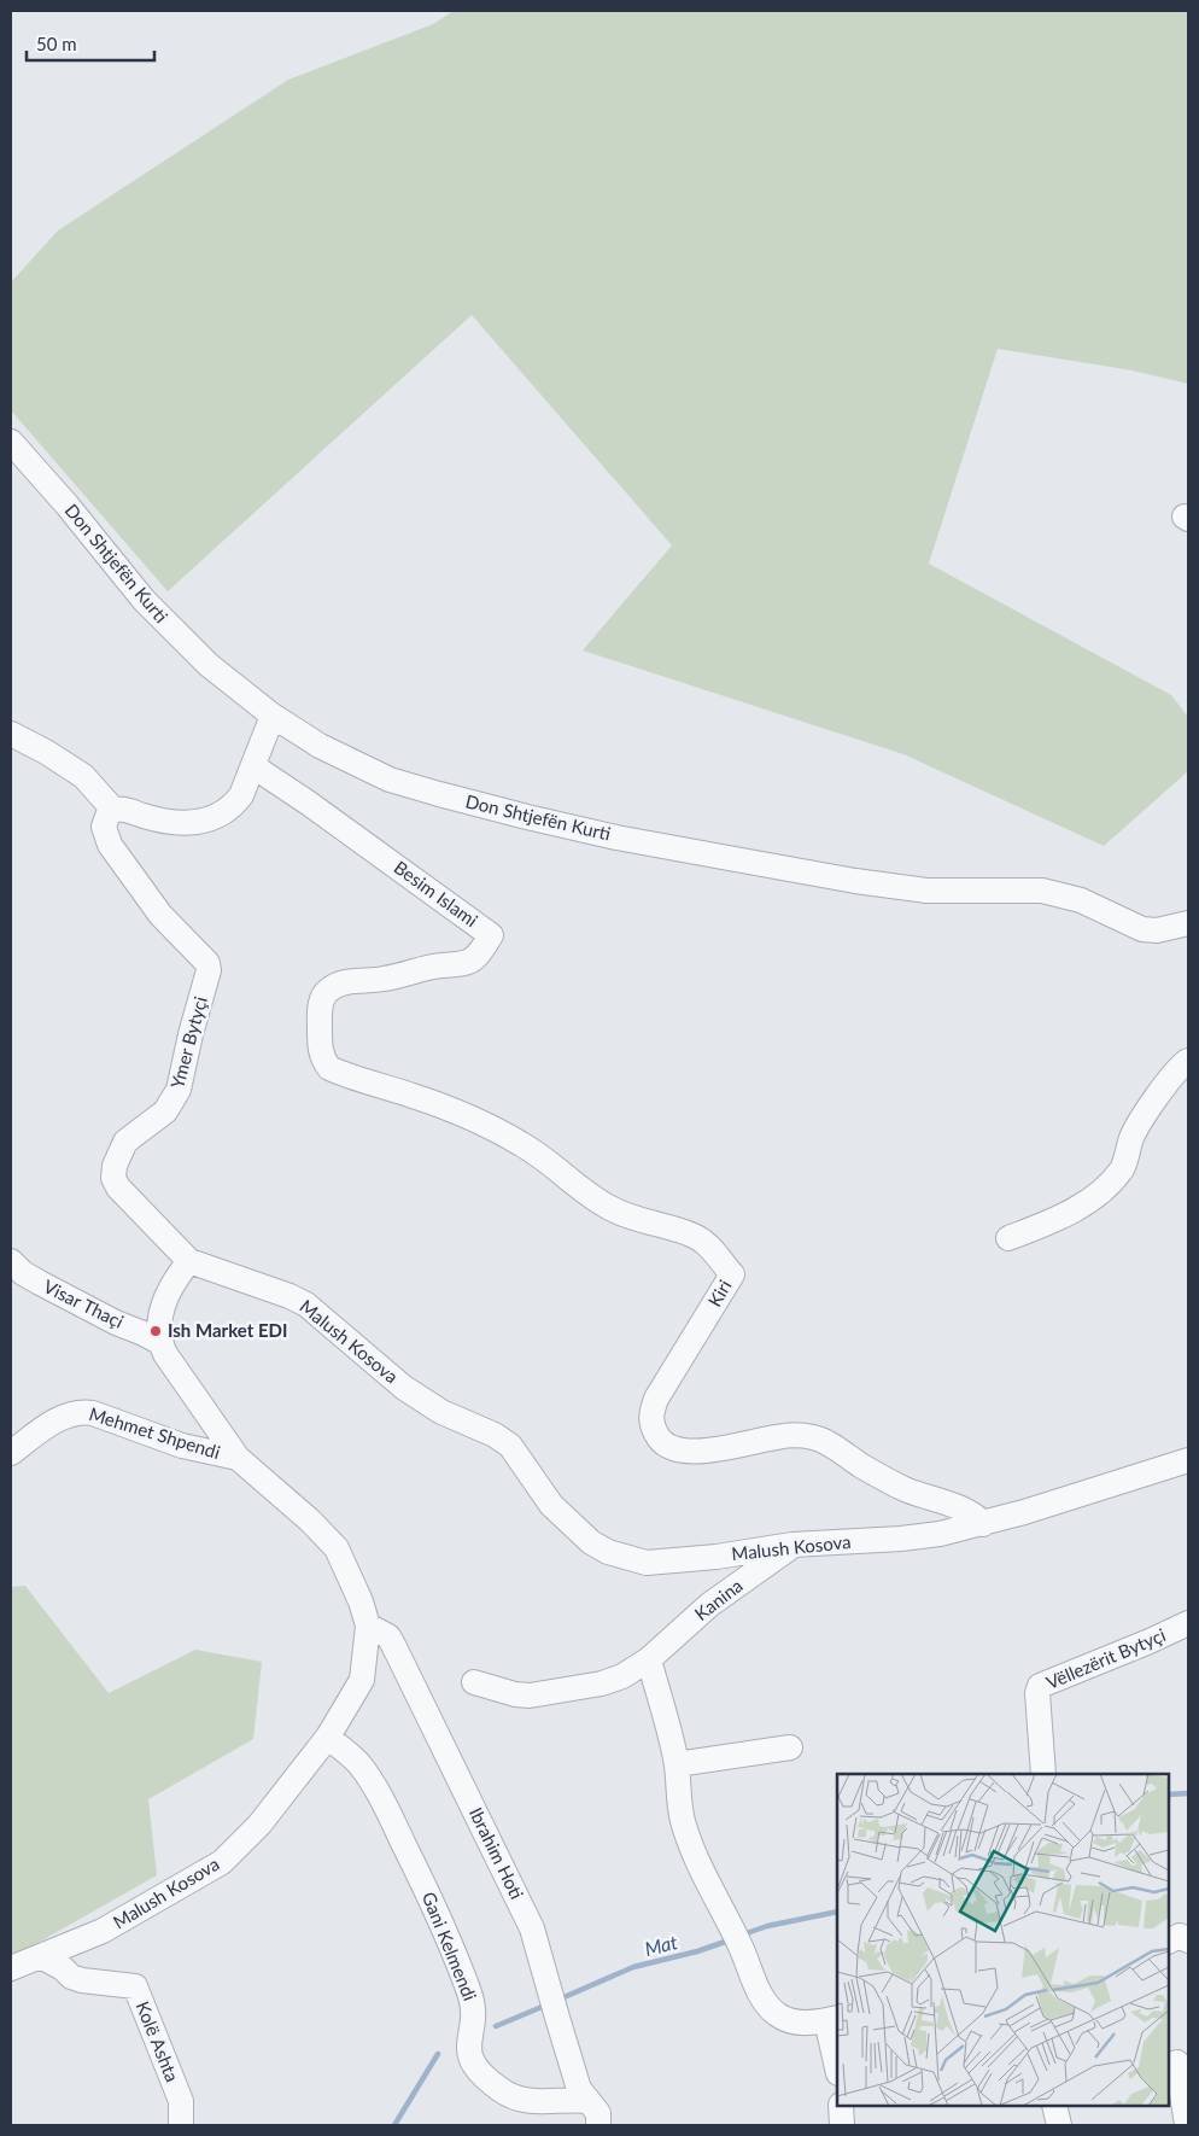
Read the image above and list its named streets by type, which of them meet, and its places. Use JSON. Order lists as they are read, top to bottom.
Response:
{
  "streets": {
    "street": [
      "Don Shtjefën Kurti",
      "Besim Islami",
      "Ymer Bytyçi",
      "Kiri",
      "Visar Thaçi",
      "Malush Kosova",
      "Mehmet Shpendi",
      "Kanina",
      "Vëllezërit Bytyçi",
      "Ibrahim Hoti",
      "Gani Kelmendi",
      "Kolë Ashta"
    ]
  },
  "crossings": [
    ["Besim Islami", "Kiri"],
    ["Ymer Bytyçi", "Malush Kosova"],
    ["Kiri", "Malush Kosova"],
    ["Visar Thaçi", "Malush Kosova"],
    ["Malush Kosova", "Mehmet Shpendi"],
    ["Malush Kosova", "Kanina"],
    ["Malush Kosova", "Ibrahim Hoti"],
    ["Malush Kosova", "Gani Kelmendi"],
    ["Malush Kosova", "Kolë Ashta"],
    ["Ibrahim Hoti", "Gani Kelmendi"]
  ],
  "water": ["Mat"],
  "places": ["Ish Market EDI"],
  "scale_bar": "50 m"
}
